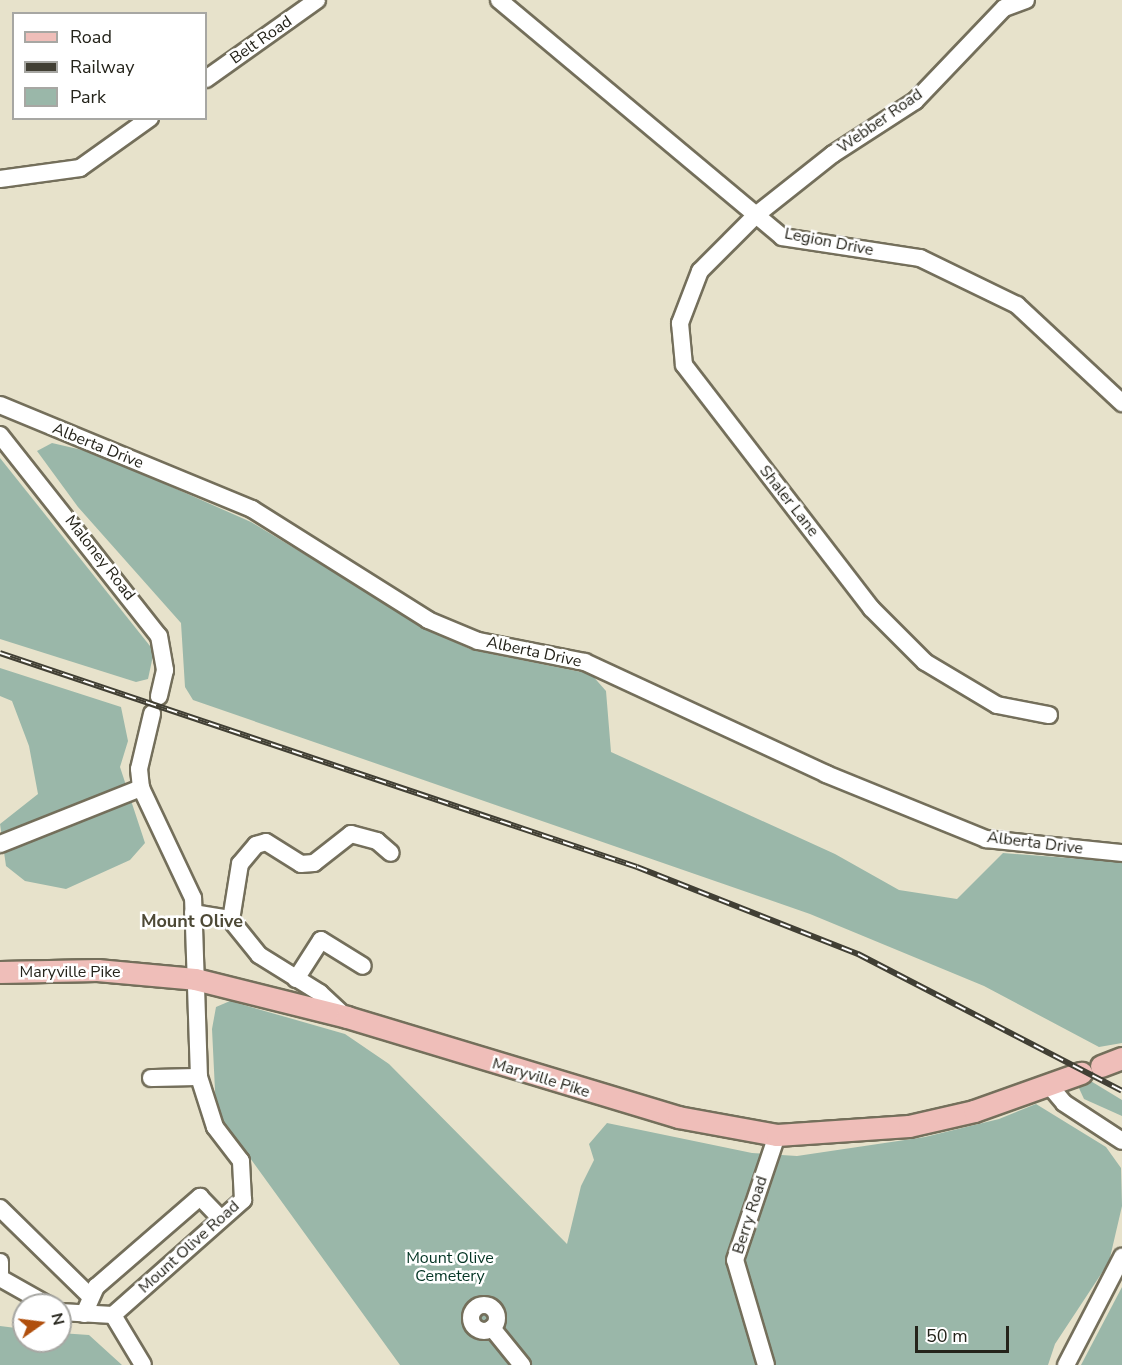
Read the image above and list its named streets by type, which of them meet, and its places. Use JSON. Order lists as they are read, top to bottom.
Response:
{
  "streets": {
    "main road": ["Maryville Pike"],
    "street": [
      "Belt Road",
      "Webber Road",
      "Legion Drive",
      "Alberta Drive",
      "Shaler Lane",
      "Maloney Road",
      "Berry Road",
      "Mount Olive Road"
    ]
  },
  "crossings": [
    ["Webber Road", "Legion Drive"],
    ["Webber Road", "Shaler Lane"],
    ["Legion Drive", "Shaler Lane"],
    ["Maryville Pike", "Berry Road"],
    ["Maryville Pike", "Mount Olive Road"]
  ],
  "districts": ["Mount Olive"],
  "parks": ["Mount Olive Cemetery"],
  "legend": ["Road", "Railway", "Park"],
  "scale_bar": "50 m",
  "north": "right"
}
